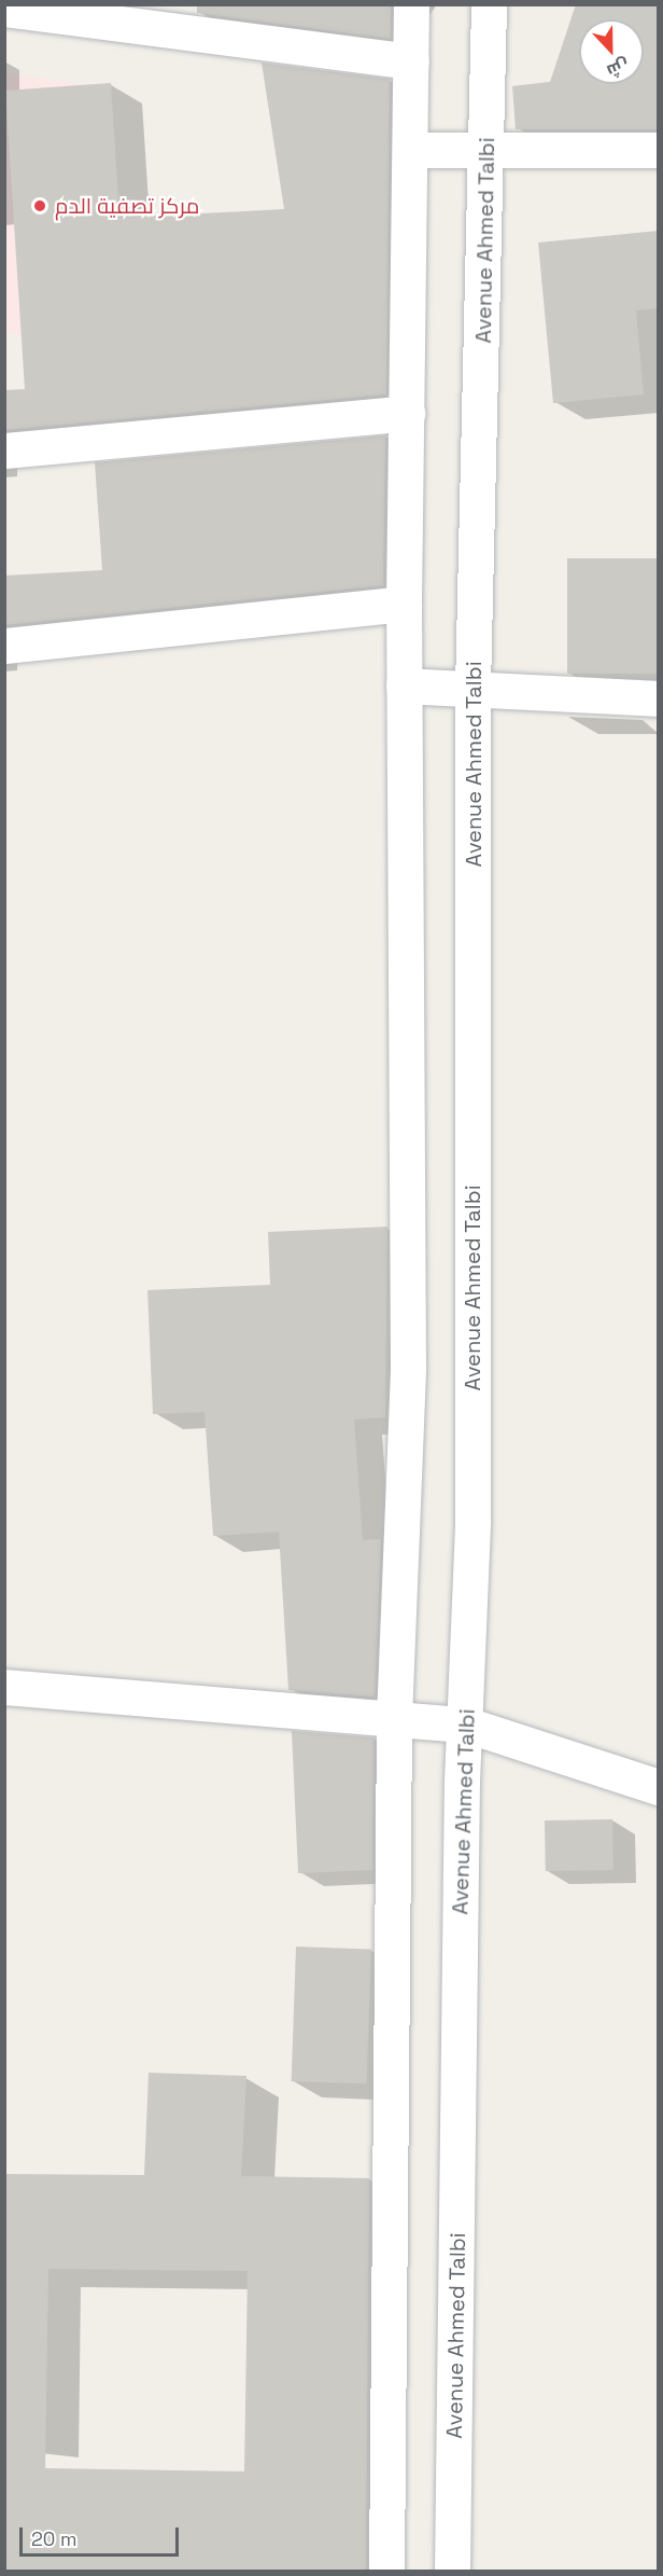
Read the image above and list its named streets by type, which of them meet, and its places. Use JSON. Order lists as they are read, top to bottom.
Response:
{
  "streets": {
    "main road": ["Avenue Ahmed Talbi"]
  },
  "places": ["مركز تصفية الدم"],
  "scale_bar": "20 m",
  "north": "bottom"
}
